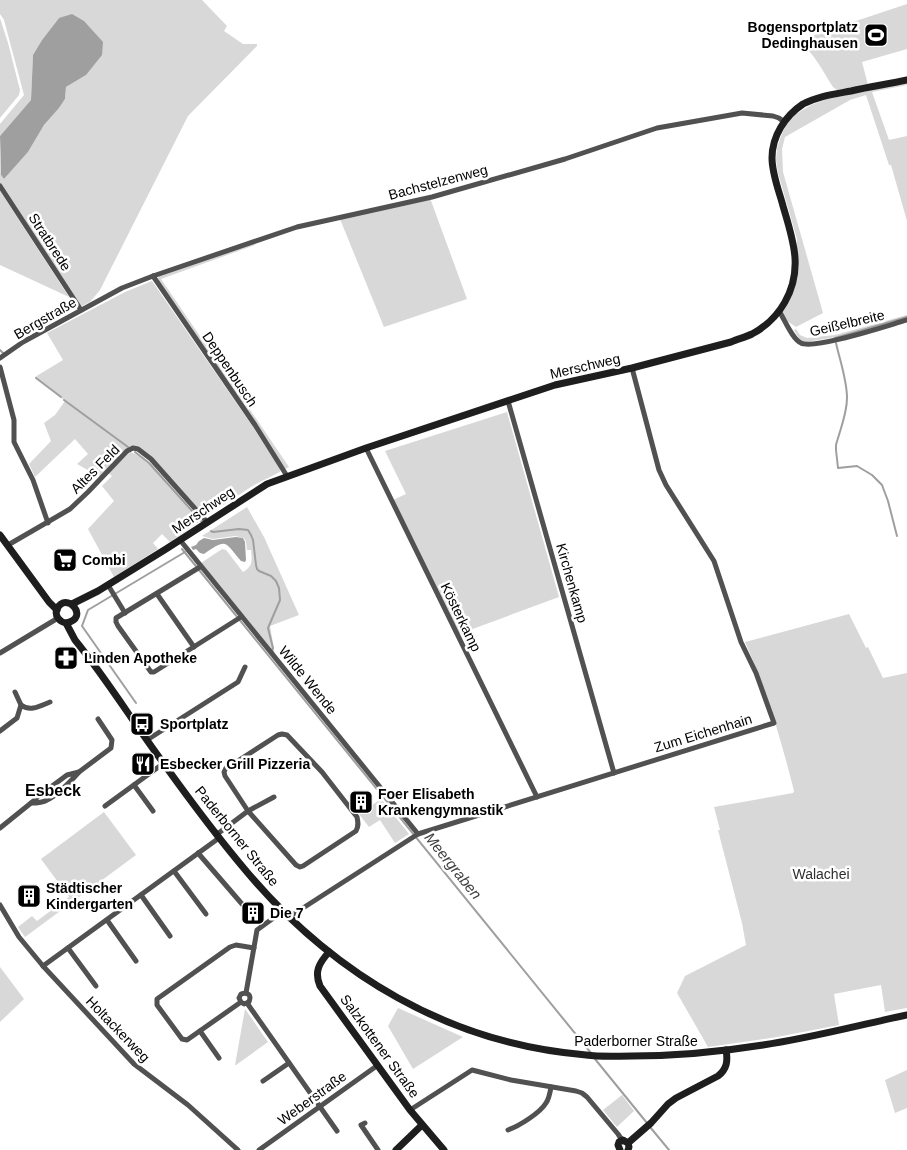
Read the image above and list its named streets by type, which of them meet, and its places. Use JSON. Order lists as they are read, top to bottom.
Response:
{
  "streets": {
    "street": [
      "Bachstelzenweg",
      "Stratbrede",
      "Bergstraße",
      "Geißelbreite",
      "Merschweg",
      "Deppenbusch",
      "Altes Feld",
      "Kirchenkamp",
      "Kösterkamp",
      "Wilde Wende",
      "Zum Eichenhain",
      "Paderborner Straße",
      "Holtackerweg",
      "Salzkottener Straße",
      "Weberstraße"
    ]
  },
  "crossings": [
    ["Bachstelzenweg", "Bergstraße"],
    ["Bachstelzenweg", "Merschweg"],
    ["Bachstelzenweg", "Deppenbusch"],
    ["Stratbrede", "Bergstraße"],
    ["Geißelbreite", "Merschweg"],
    ["Merschweg", "Deppenbusch"],
    ["Merschweg", "Altes Feld"],
    ["Merschweg", "Kirchenkamp"],
    ["Merschweg", "Kösterkamp"],
    ["Merschweg", "Wilde Wende"],
    ["Merschweg", "Zum Eichenhain"],
    ["Merschweg", "Paderborner Straße"],
    ["Kirchenkamp", "Zum Eichenhain"],
    ["Kösterkamp", "Zum Eichenhain"],
    ["Wilde Wende", "Zum Eichenhain"],
    ["Zum Eichenhain", "Paderborner Straße"],
    ["Paderborner Straße", "Salzkottener Straße"],
    ["Salzkottener Straße", "Weberstraße"]
  ],
  "districts": ["Esbeck"],
  "water": ["Meergraben"],
  "parks": ["Walachei"],
  "places": {
    "sports": ["Bogensportplatz Dedinghausen"],
    "supermarket": ["Combi"],
    "pharmacy": ["Linden Apotheke"],
    "bus stop": ["Sportplatz"],
    "restaurant": ["Esbecker Grill Pizzeria"],
    "building": ["Foer Elisabeth Krankengymnastik", "Städtischer Kindergarten", "Die 7"]
  }
}
